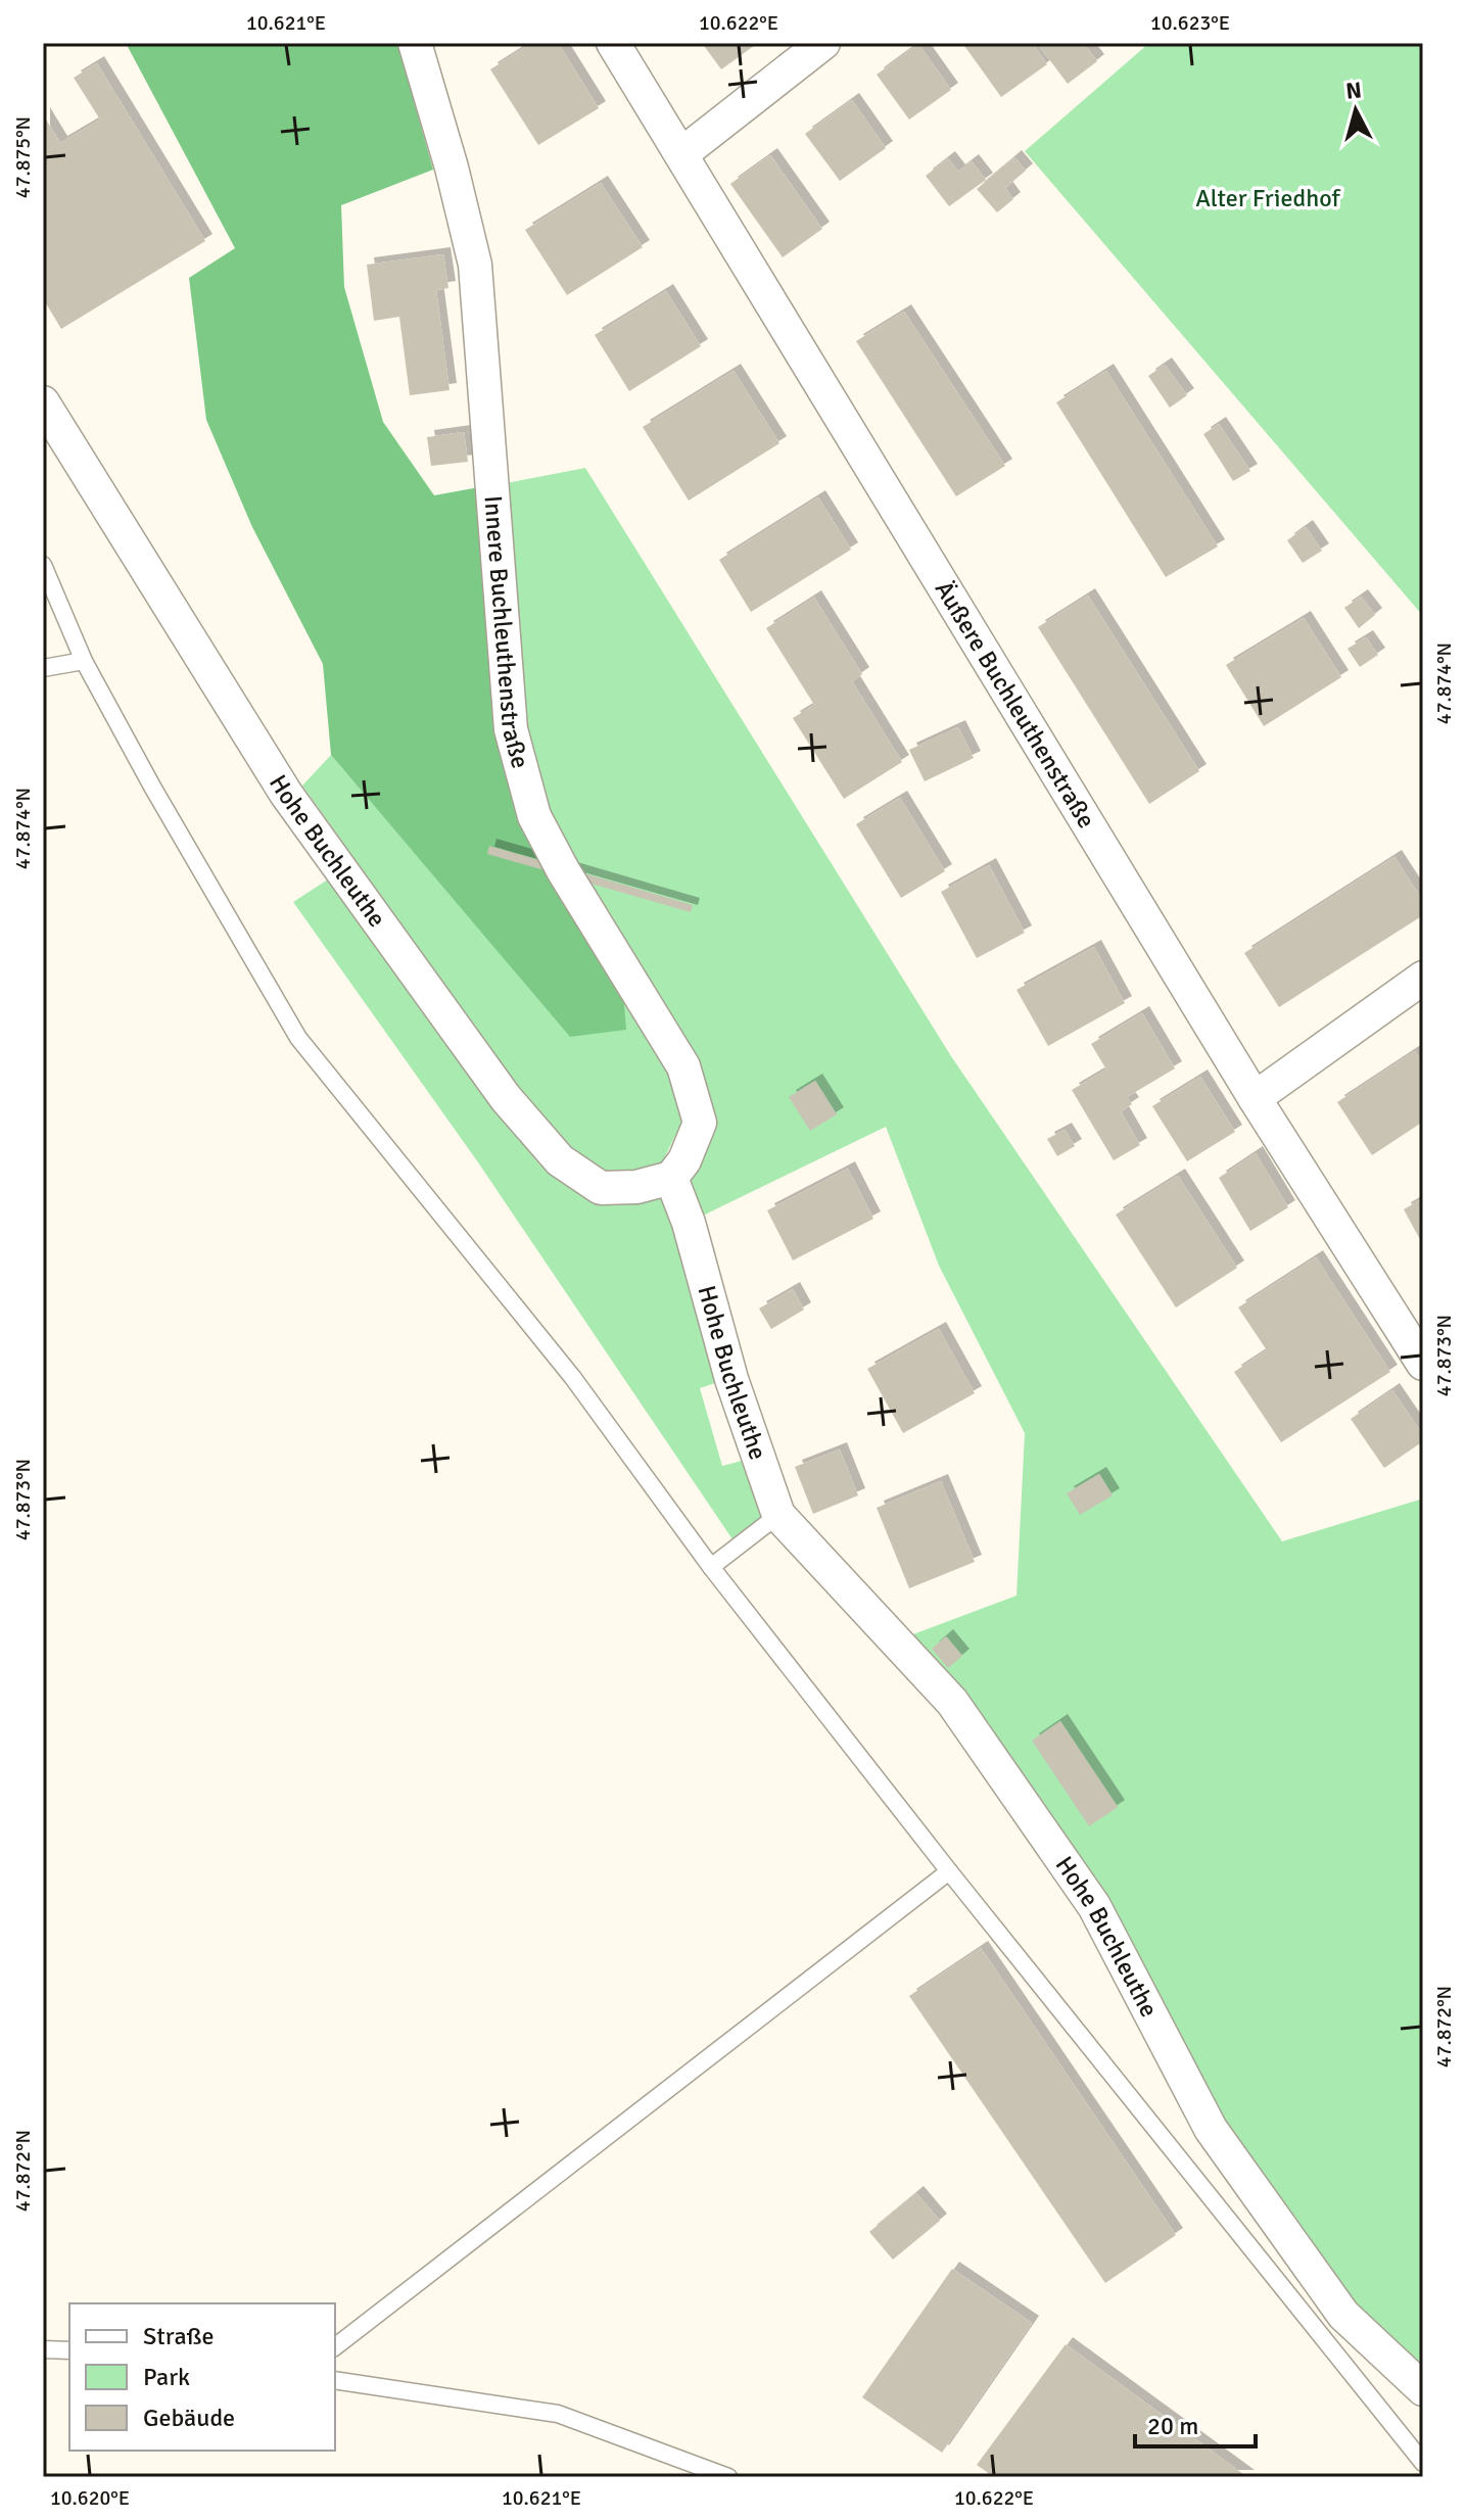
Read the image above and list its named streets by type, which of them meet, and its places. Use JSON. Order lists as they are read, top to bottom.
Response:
{
  "streets": {
    "street": ["Innere Buchleuthenstraße", "Äußere Buchleuthenstraße", "Hohe Buchleuthe"]
  },
  "crossings": [
    ["Innere Buchleuthenstraße", "Hohe Buchleuthe"]
  ],
  "parks": ["Alter Friedhof"],
  "legend": ["Straße", "Park", "Gebäude"],
  "scale_bar": "20 m",
  "north": "top",
  "coordinates": [
    "10.621°E",
    "10.622°E",
    "10.623°E",
    "47.875°N",
    "47.874°N",
    "47.873°N",
    "47.872°N",
    "10.620°E"
  ]
}
